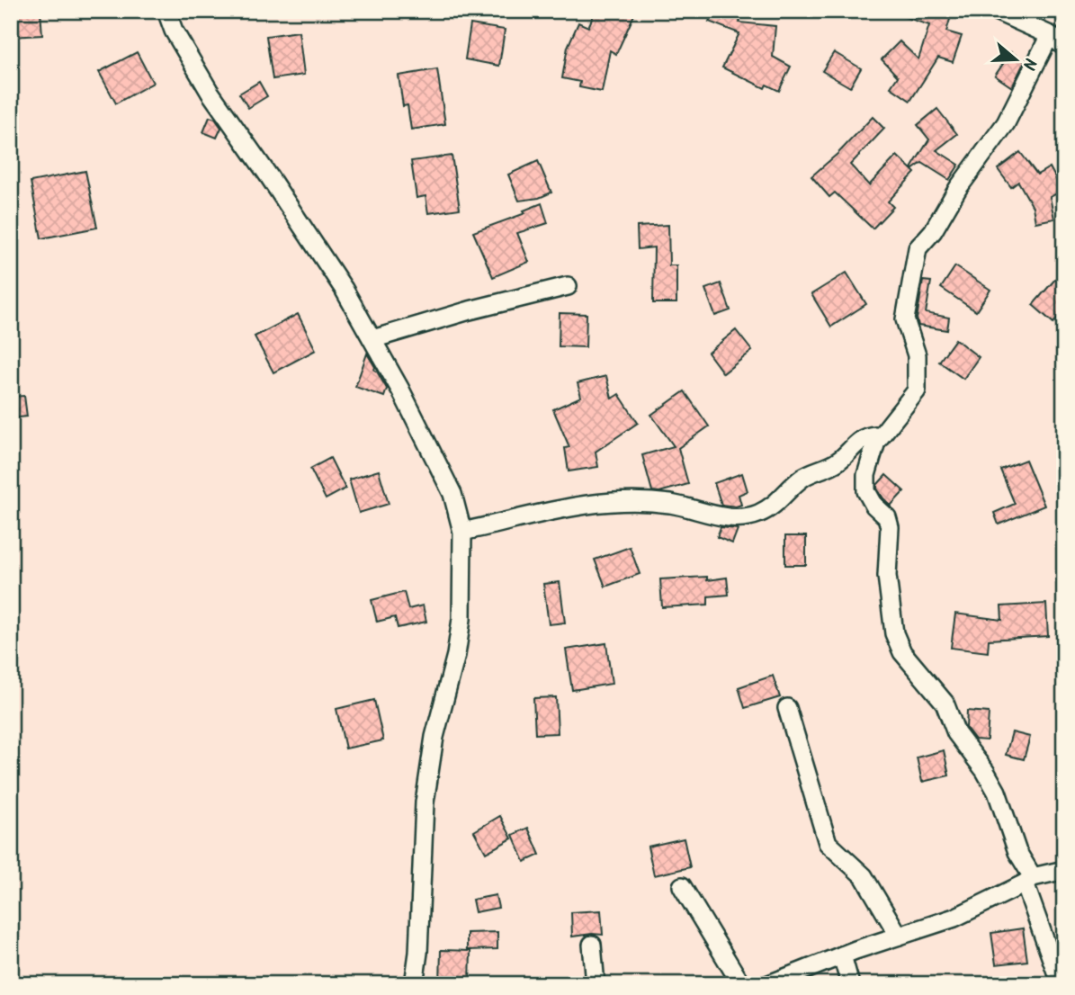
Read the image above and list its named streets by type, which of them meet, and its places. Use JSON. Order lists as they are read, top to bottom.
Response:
{
  "north": "right"
}
